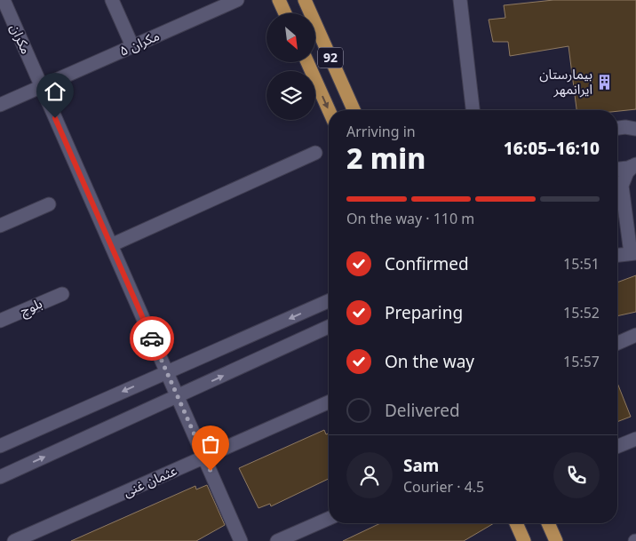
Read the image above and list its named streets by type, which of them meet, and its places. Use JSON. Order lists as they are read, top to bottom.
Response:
{
  "streets": {
    "main road": ["92"],
    "street": [
      "مکران",
      "مکران ۵",
      "بلوچ",
      "عثمان غنی"
    ]
  },
  "crossings": [
    ["مکران", "مکران ۵"],
    ["مکران", "عثمان غنی"]
  ],
  "places": {
    "building": ["بیمارستان ایرانمهر"]
  },
  "north": "bottom right",
  "page": {
    "heading": ["2 min", "Arriving in", "16:05–16:10"],
    "panel": ["Sam", "Courier · 4.5"],
    "bar": "On the way · 110 m",
    "list": [
      ["Confirmed", "15:51"],
      ["Preparing", "15:52"],
      ["On the way", "15:57"],
      "Delivered"
    ]
  }
}
